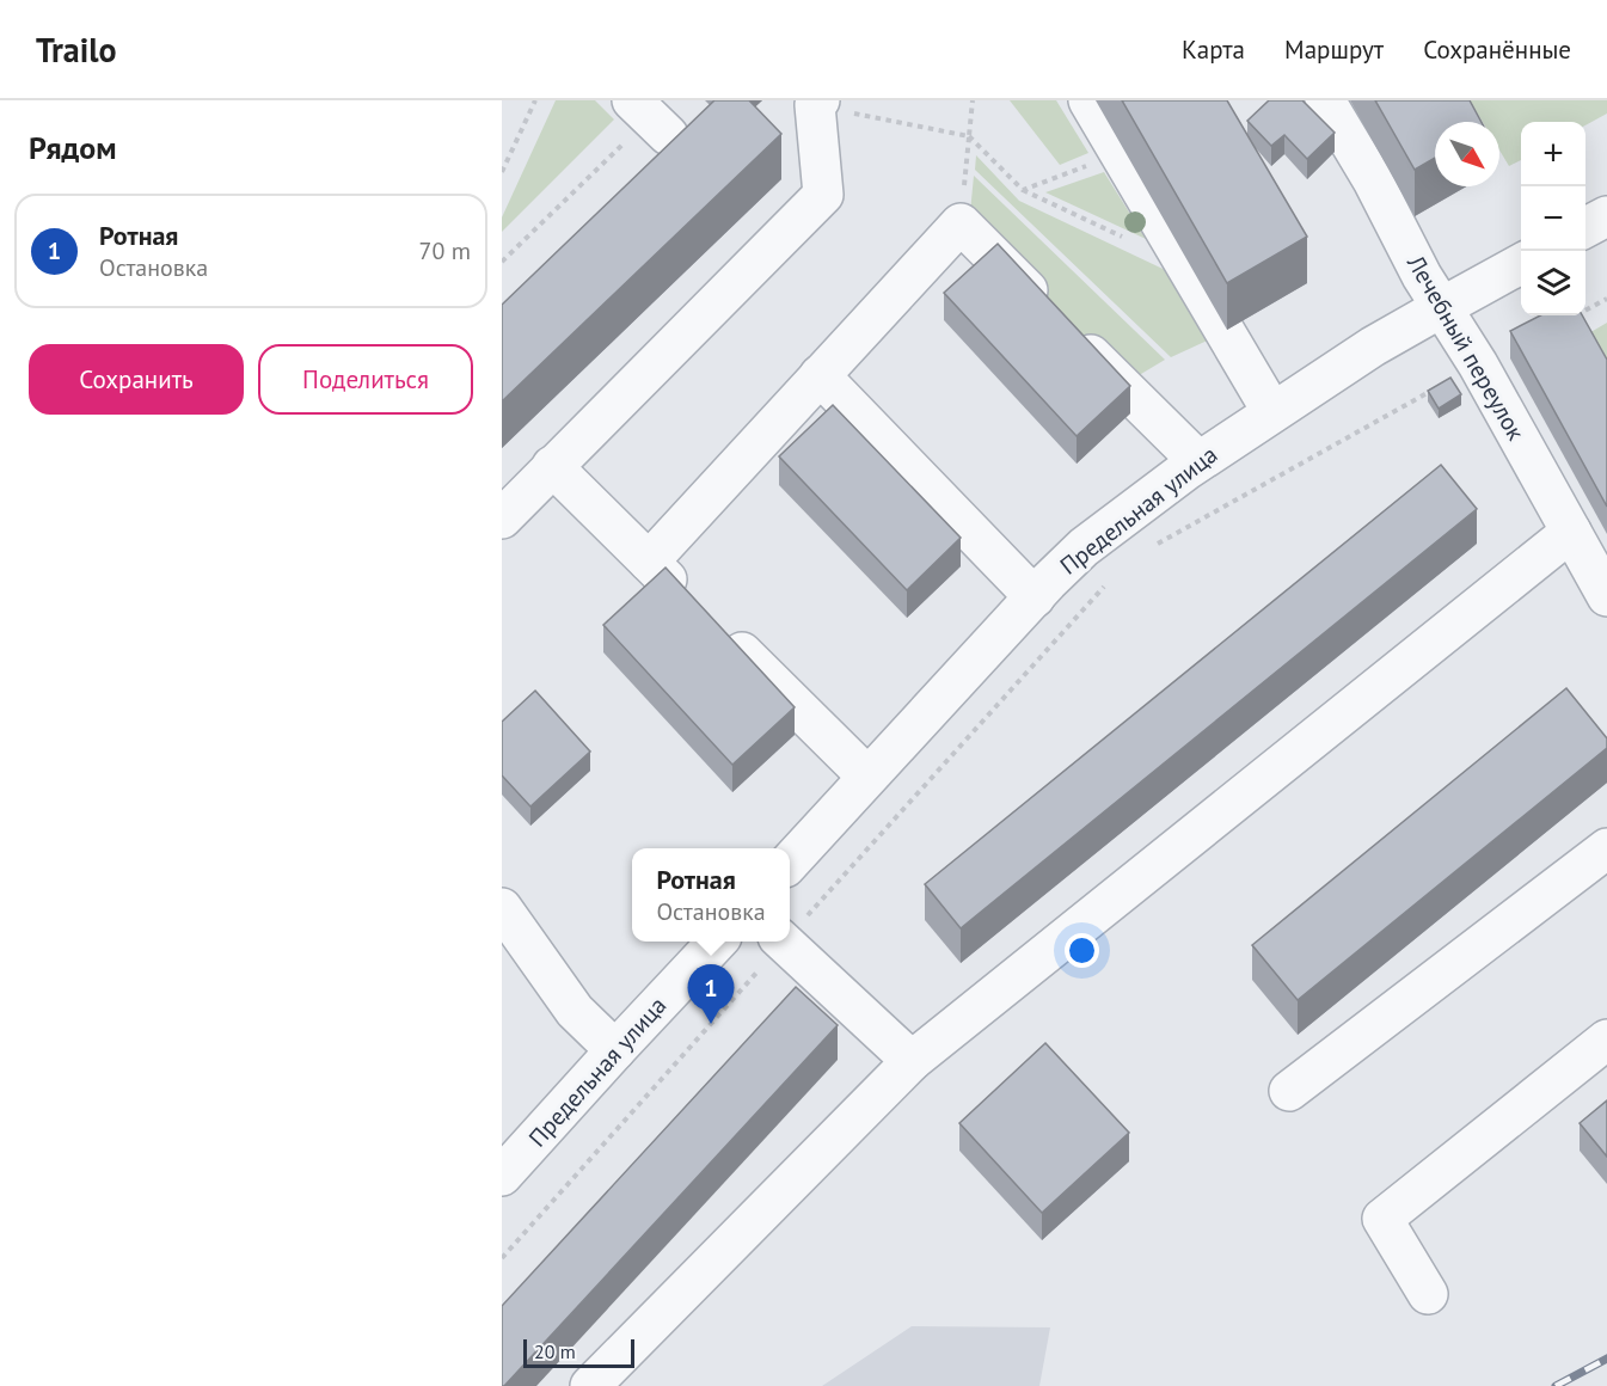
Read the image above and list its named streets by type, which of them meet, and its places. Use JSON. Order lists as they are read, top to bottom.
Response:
{
  "streets": {
    "street": ["Лечебный переулок", "Предельная улица"]
  },
  "crossings": [
    ["Лечебный переулок", "Предельная улица"]
  ],
  "scale_bar": "20 m",
  "north": "bottom right",
  "page": {
    "header": "Trailo",
    "nav": ["Карта", "Маршрут", "Сохранённые"],
    "heading": "Рядом",
    "map_buttons": ["+", "−"],
    "list": [
      {
        "mark": "1",
        "name": "Ротная",
        "note": "Остановка",
        "value": "70 m"
      }
    ],
    "buttons": ["Сохранить", "Поделиться"],
    "popup": ["Ротная", "Остановка"],
    "pins": "1",
    "scale": "20 m"
  }
}
